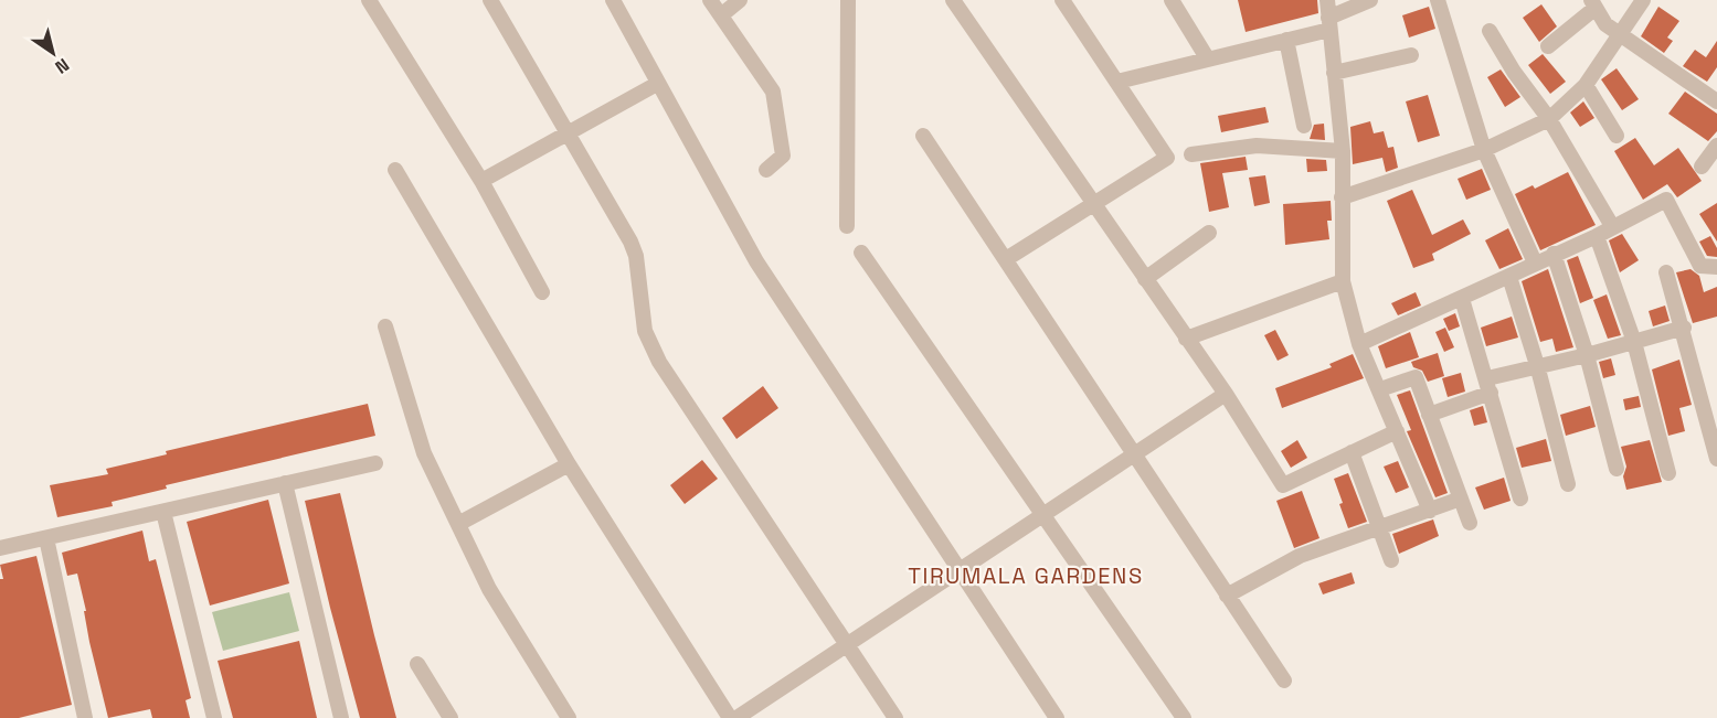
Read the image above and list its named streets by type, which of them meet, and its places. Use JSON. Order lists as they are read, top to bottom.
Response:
{
  "districts": ["TIRUMALA GARDENS"],
  "north": "bottom right"
}
